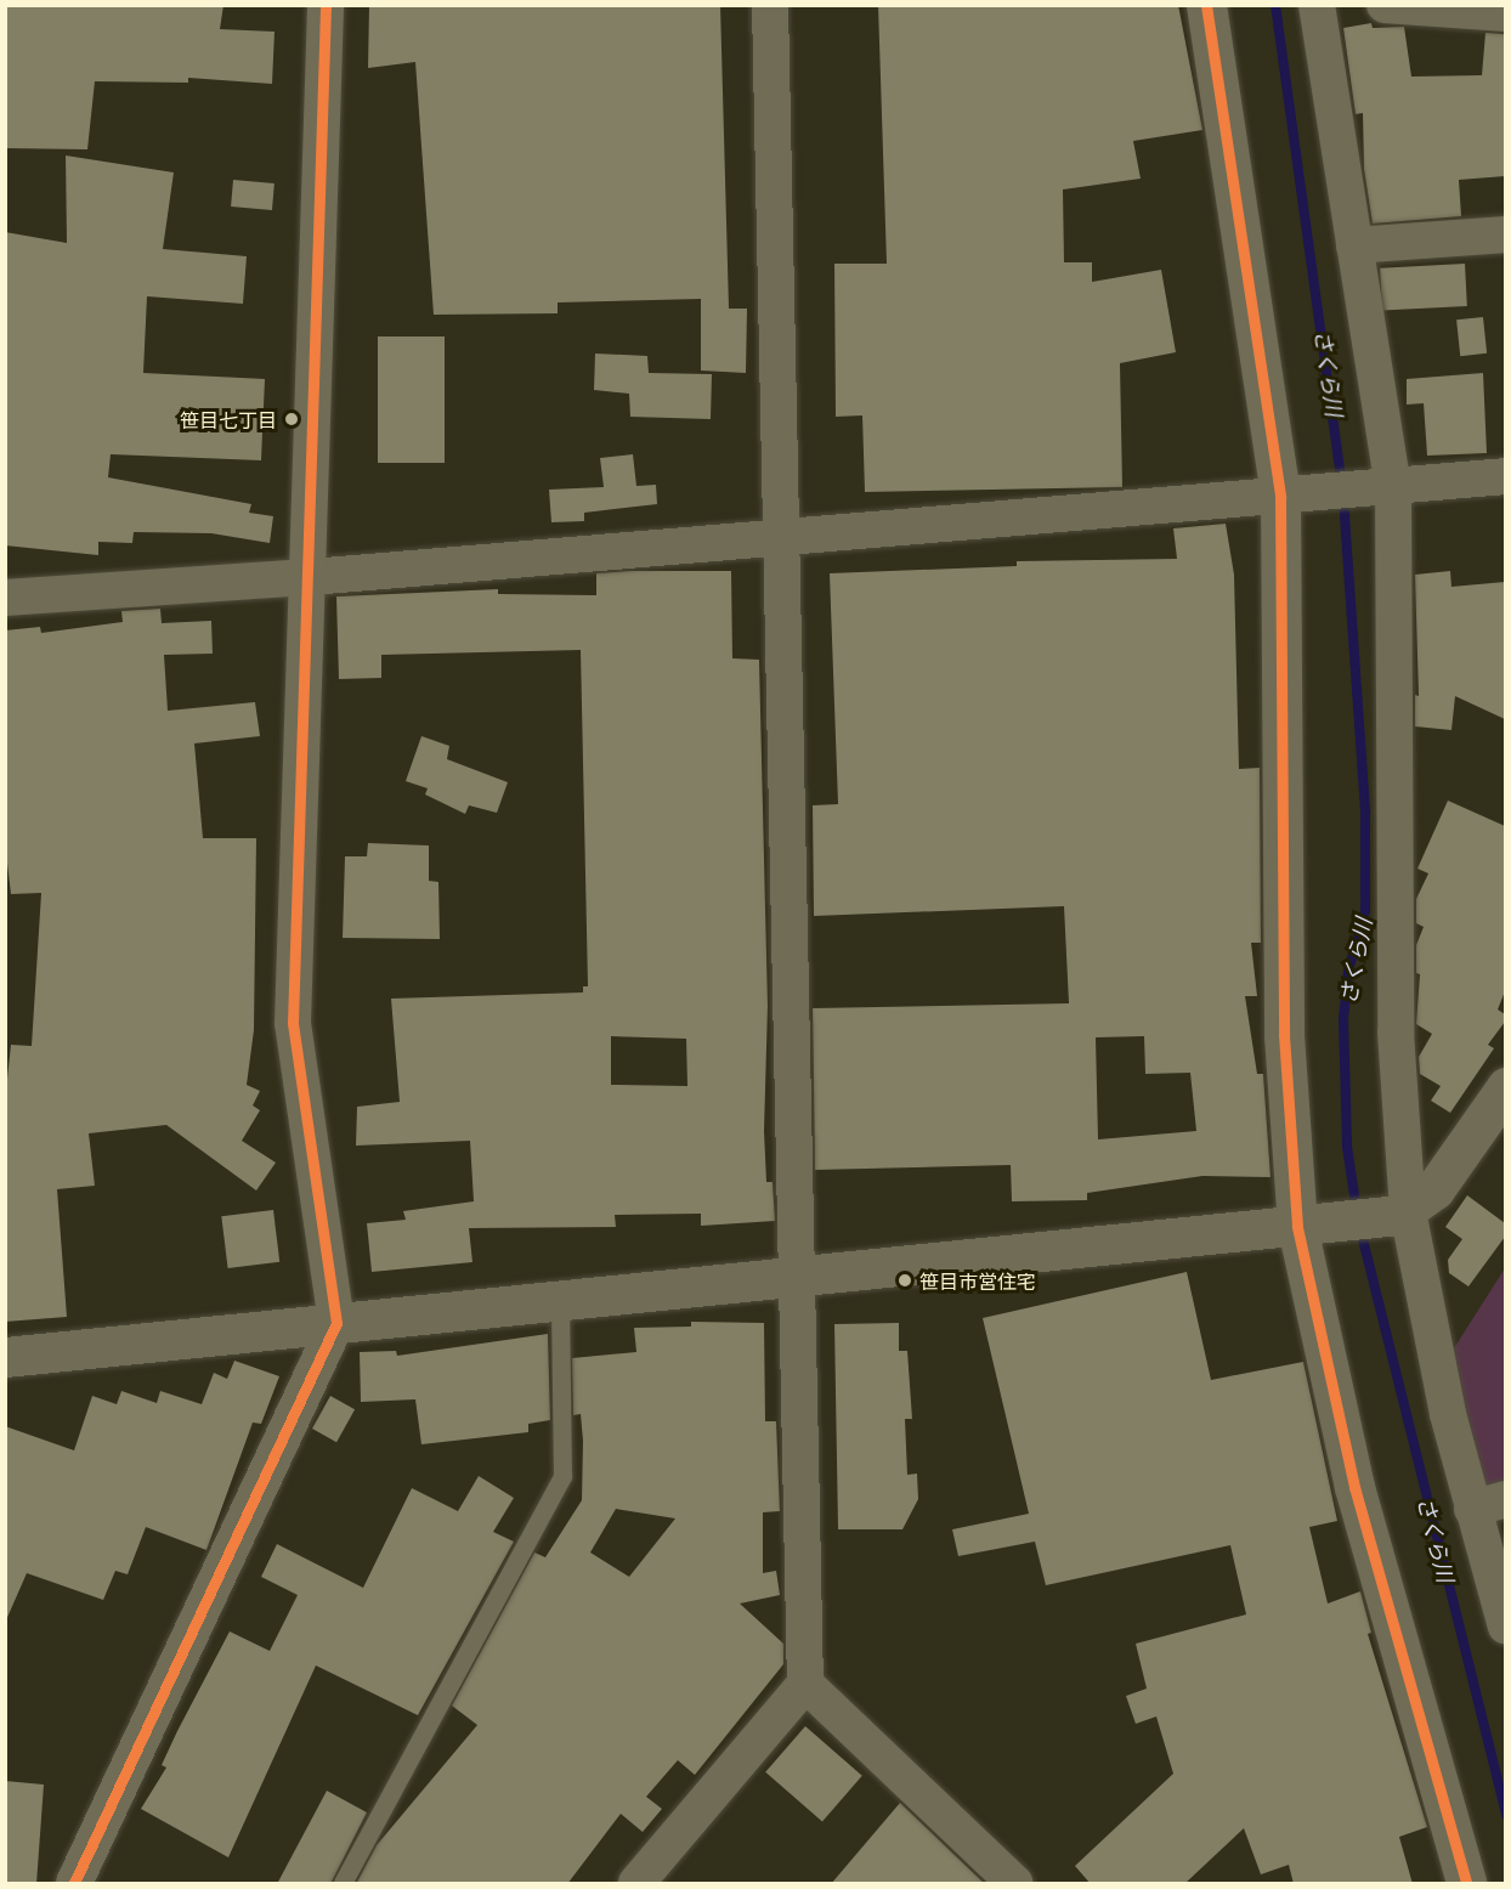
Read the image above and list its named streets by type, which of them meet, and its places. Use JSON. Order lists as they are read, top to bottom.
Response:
{
  "water": ["さくら川"],
  "places": ["笹目七丁目", "笹目市営住宅"]
}
